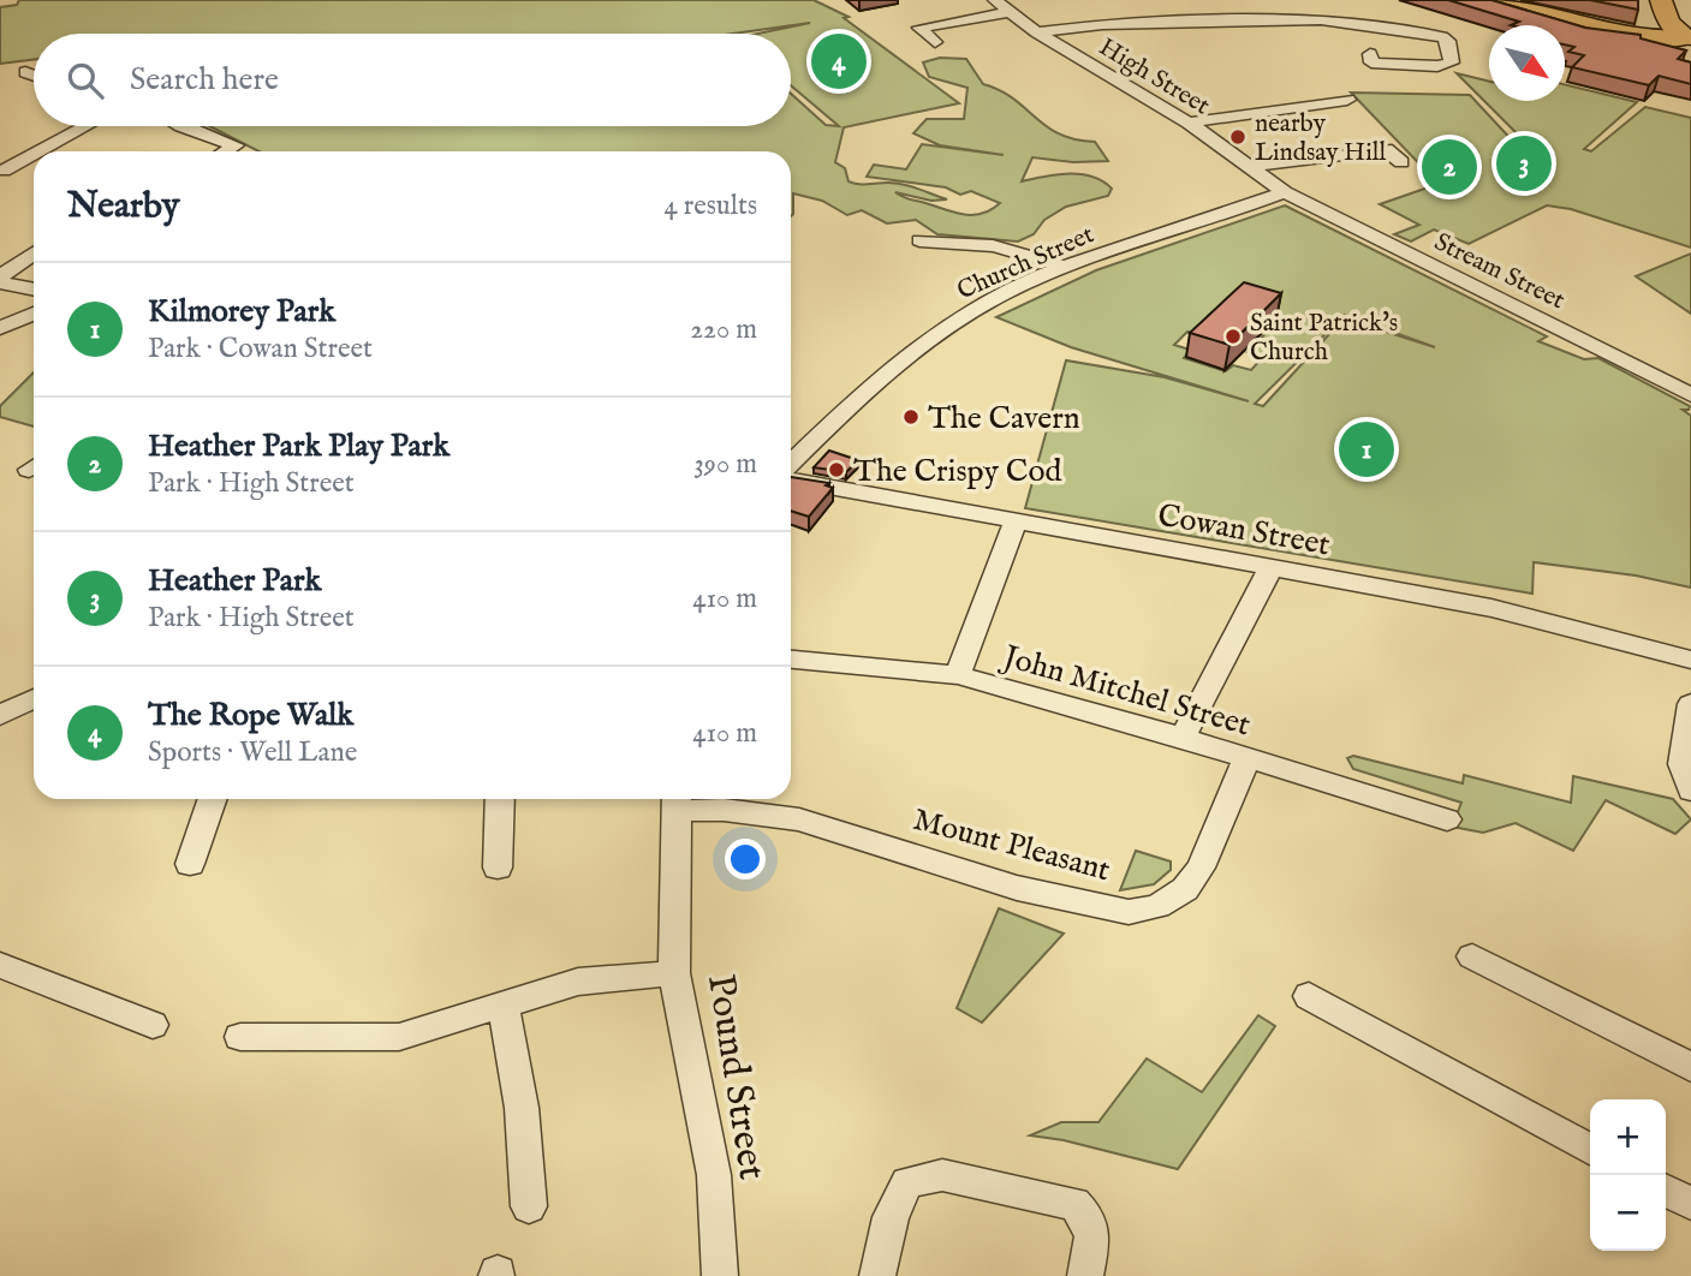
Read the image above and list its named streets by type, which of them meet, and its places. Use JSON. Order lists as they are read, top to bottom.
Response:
{
  "streets": {
    "street": [
      "High Street",
      "Church Street",
      "Stream Street",
      "Cowan Street",
      "John Mitchel Street",
      "Mount Pleasant",
      "Pound Street"
    ]
  },
  "crossings": [
    ["High Street", "Church Street"],
    ["High Street", "Stream Street"],
    ["Church Street", "Stream Street"],
    ["John Mitchel Street", "Mount Pleasant"],
    ["Mount Pleasant", "Pound Street"]
  ],
  "places": [
    "nearby Lindsay Hill",
    "Saint Patrick's Church",
    "The Cavern",
    "The Crispy Cod"
  ],
  "north": "bottom right",
  "page": {
    "pins": [
      "4",
      "3",
      "2",
      "1"
    ],
    "search": "Search here",
    "heading": ["Nearby", "4 results"],
    "list": [
      {
        "mark": "1",
        "name": "Kilmorey Park",
        "note": "Park · Cowan Street",
        "value": "220 m"
      },
      {
        "mark": "2",
        "name": "Heather Park Play Park",
        "note": "Park · High Street",
        "value": "390 m"
      },
      {
        "mark": "3",
        "name": "Heather Park",
        "note": "Park · High Street",
        "value": "410 m"
      },
      {
        "mark": "4",
        "name": "The Rope Walk",
        "note": "Sports · Well Lane",
        "value": "410 m"
      }
    ],
    "map_buttons": ["+", "−"]
  }
}
